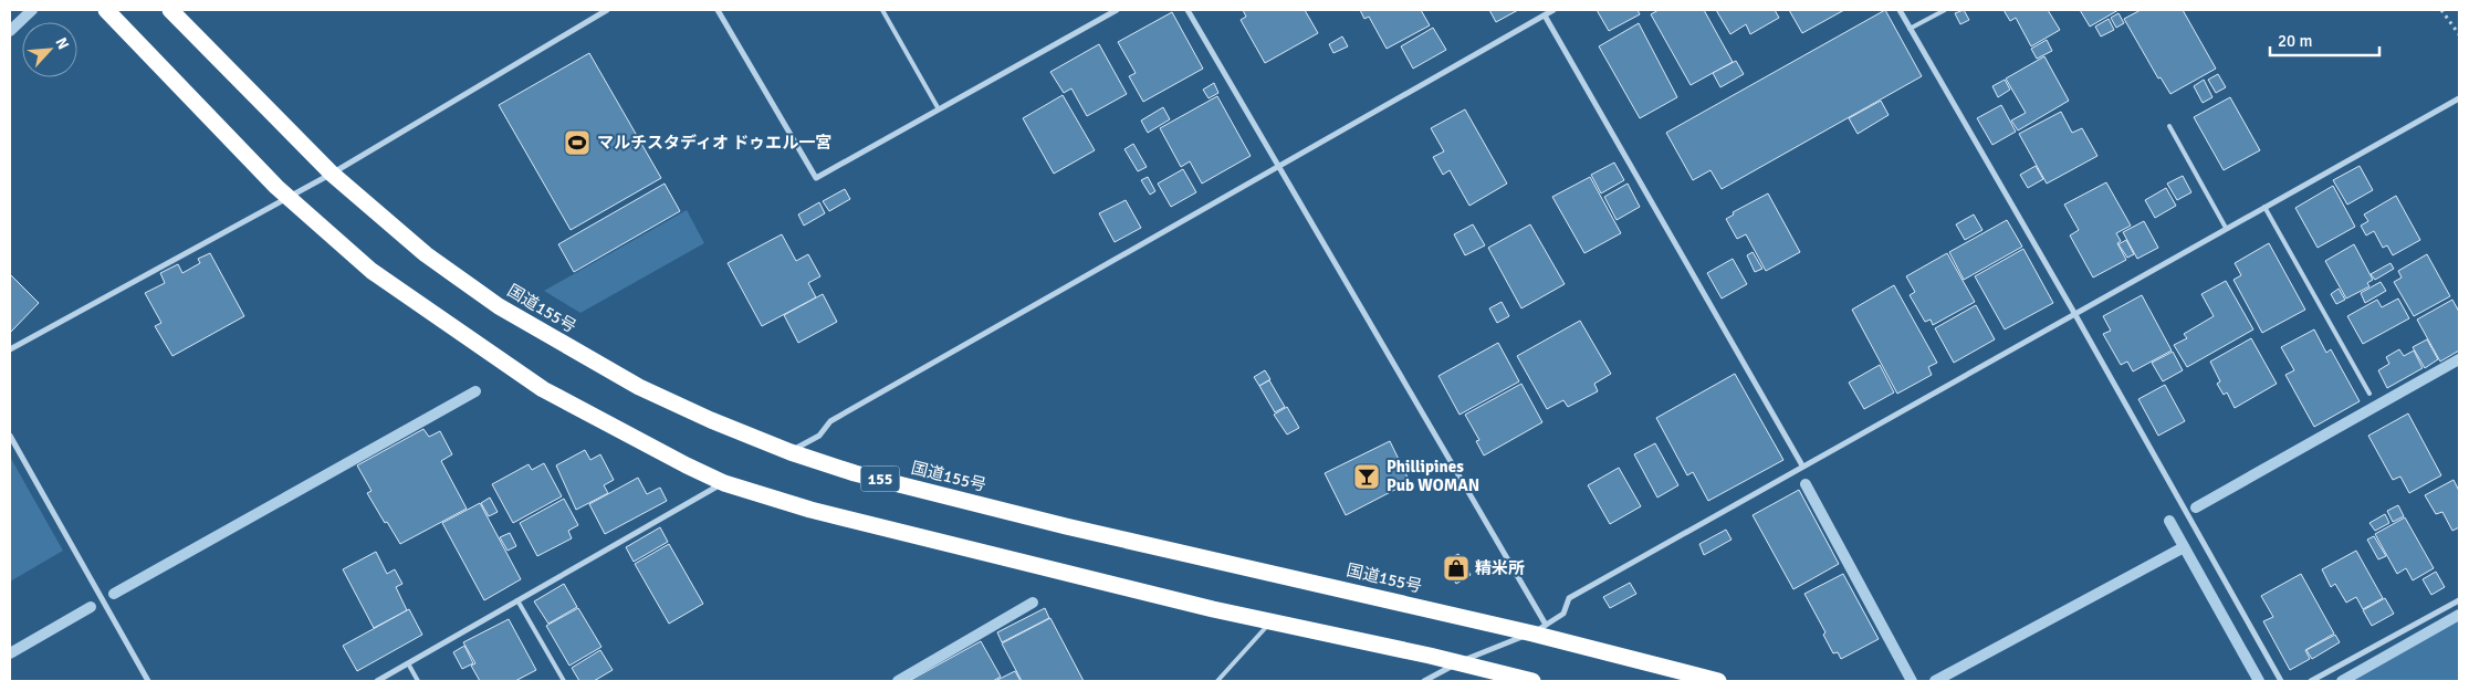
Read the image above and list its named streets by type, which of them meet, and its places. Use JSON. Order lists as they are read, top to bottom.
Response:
{
  "streets": {
    "highway": ["国道155号", "155"]
  },
  "places": {
    "sports": ["マルチスタディオ ドゥエル一宮"],
    "bar": ["Phillipines Pub WOMAN"],
    "shop": ["精米所"]
  },
  "scale_bar": "20 m",
  "north": "top right"
}
